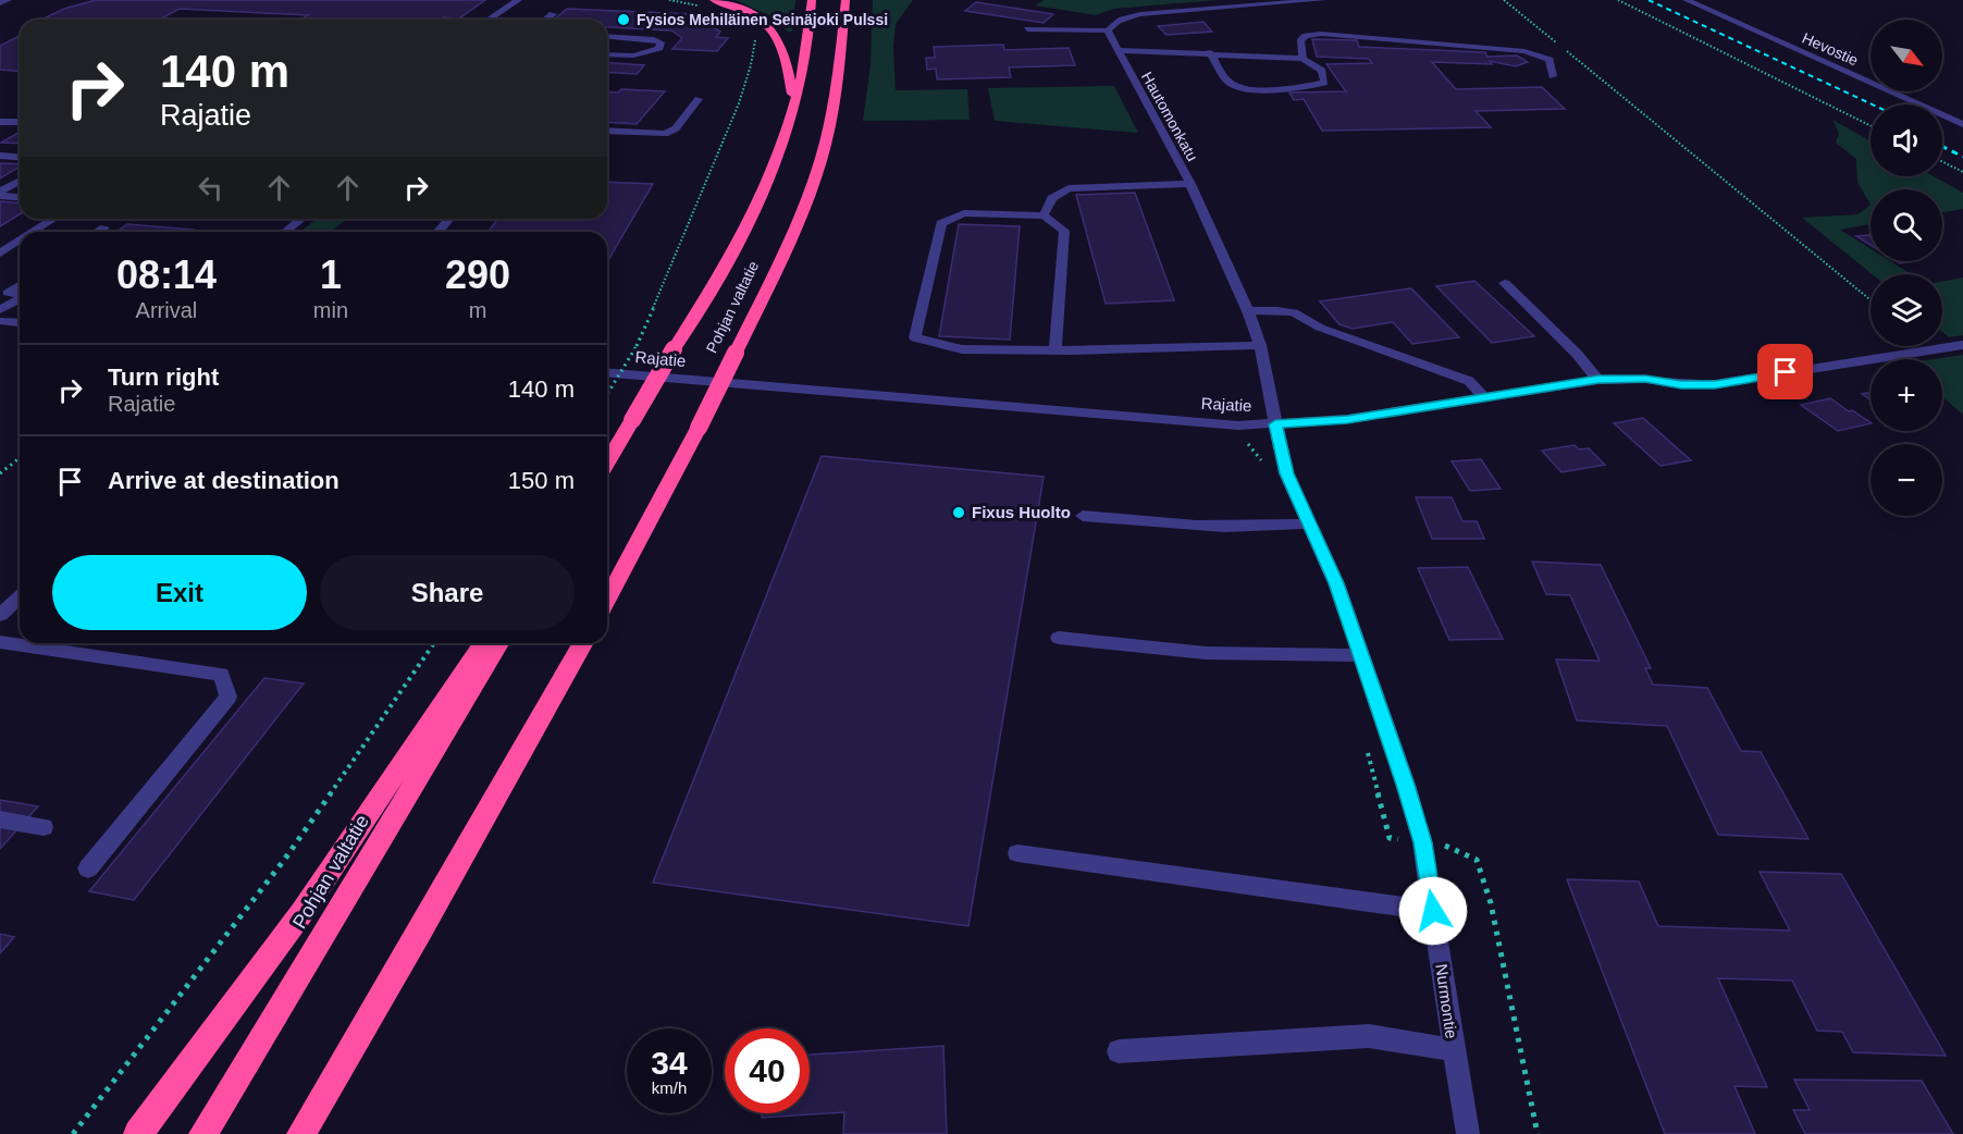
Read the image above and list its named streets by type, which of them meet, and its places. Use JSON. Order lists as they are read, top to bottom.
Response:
{
  "streets": {
    "highway": ["Pohjan valtatie"],
    "street": [
      "Hevostie",
      "Hautomonkatu",
      "Rajatie",
      "Nurmontie"
    ]
  },
  "crossings": [
    ["Hautomonkatu", "Rajatie"],
    ["Hautomonkatu", "Nurmontie"],
    ["Rajatie", "Nurmontie"]
  ],
  "places": ["Fysios Mehiläinen Seinäjoki Pulssi", "Fixus Huolto"],
  "north": "bottom right",
  "page": {
    "map_buttons": ["+", "−"],
    "turn": ["140 m", "Rajatie"],
    "eta": [
      "08:14",
      "Arrival",
      "1",
      "min",
      "290",
      "m"
    ],
    "list": [
      {
        "name": "Turn right",
        "note": "Rajatie",
        "value": "140 m"
      },
      {
        "name": "Arrive at destination",
        "value": "150 m"
      }
    ],
    "buttons": ["Exit", "Share"],
    "speed": "34 km/h",
    "limit": "40"
  }
}
